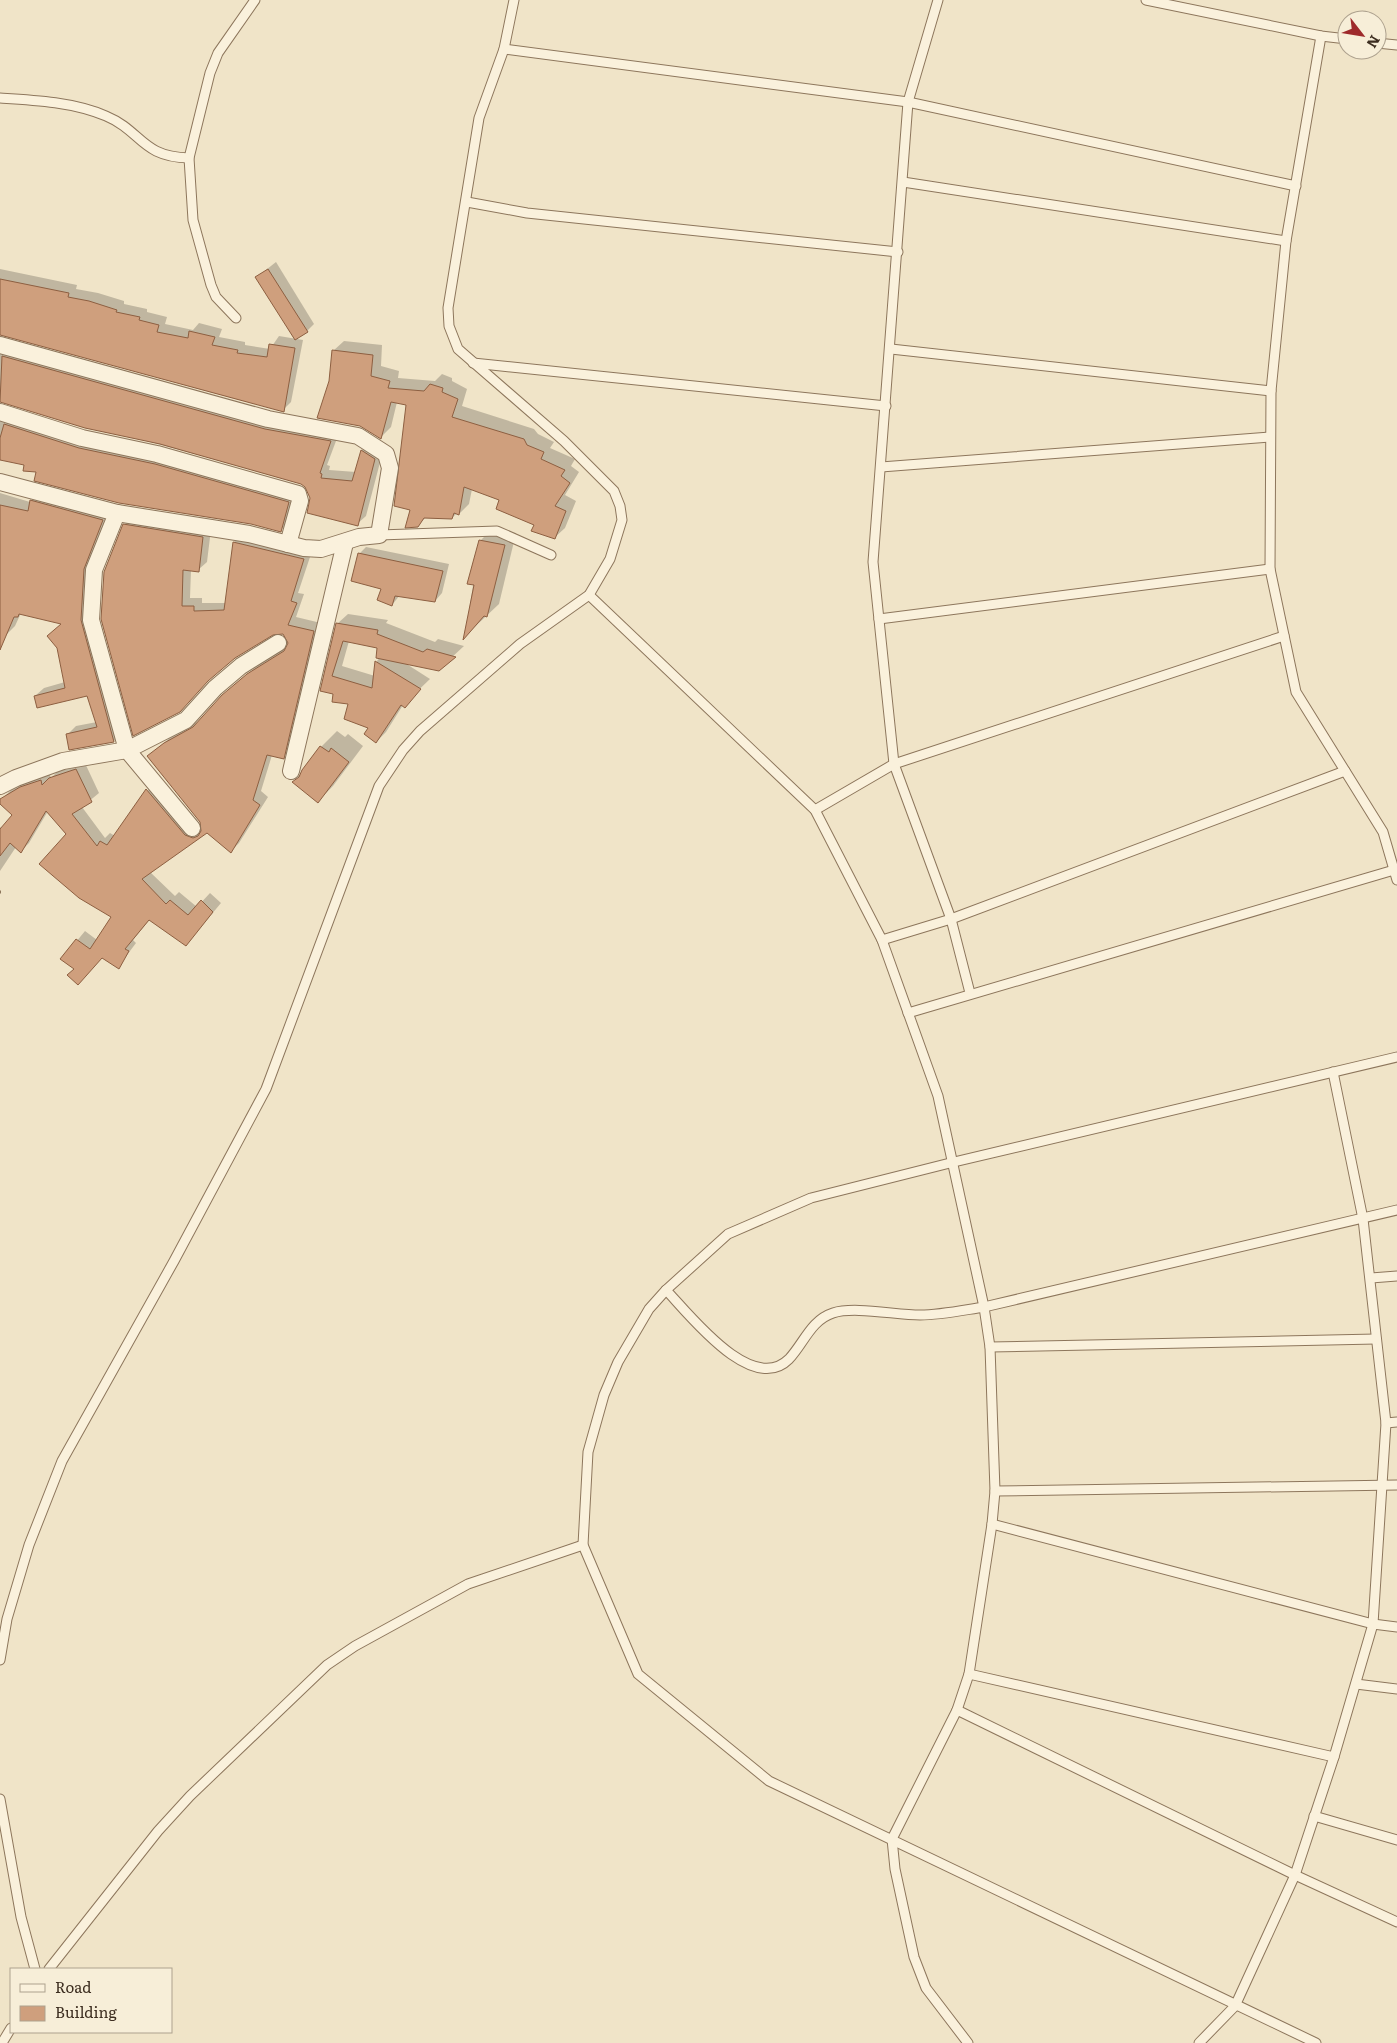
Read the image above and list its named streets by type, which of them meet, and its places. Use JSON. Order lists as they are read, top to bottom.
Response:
{
  "legend": ["Road", "Building"],
  "north": "bottom right"
}
